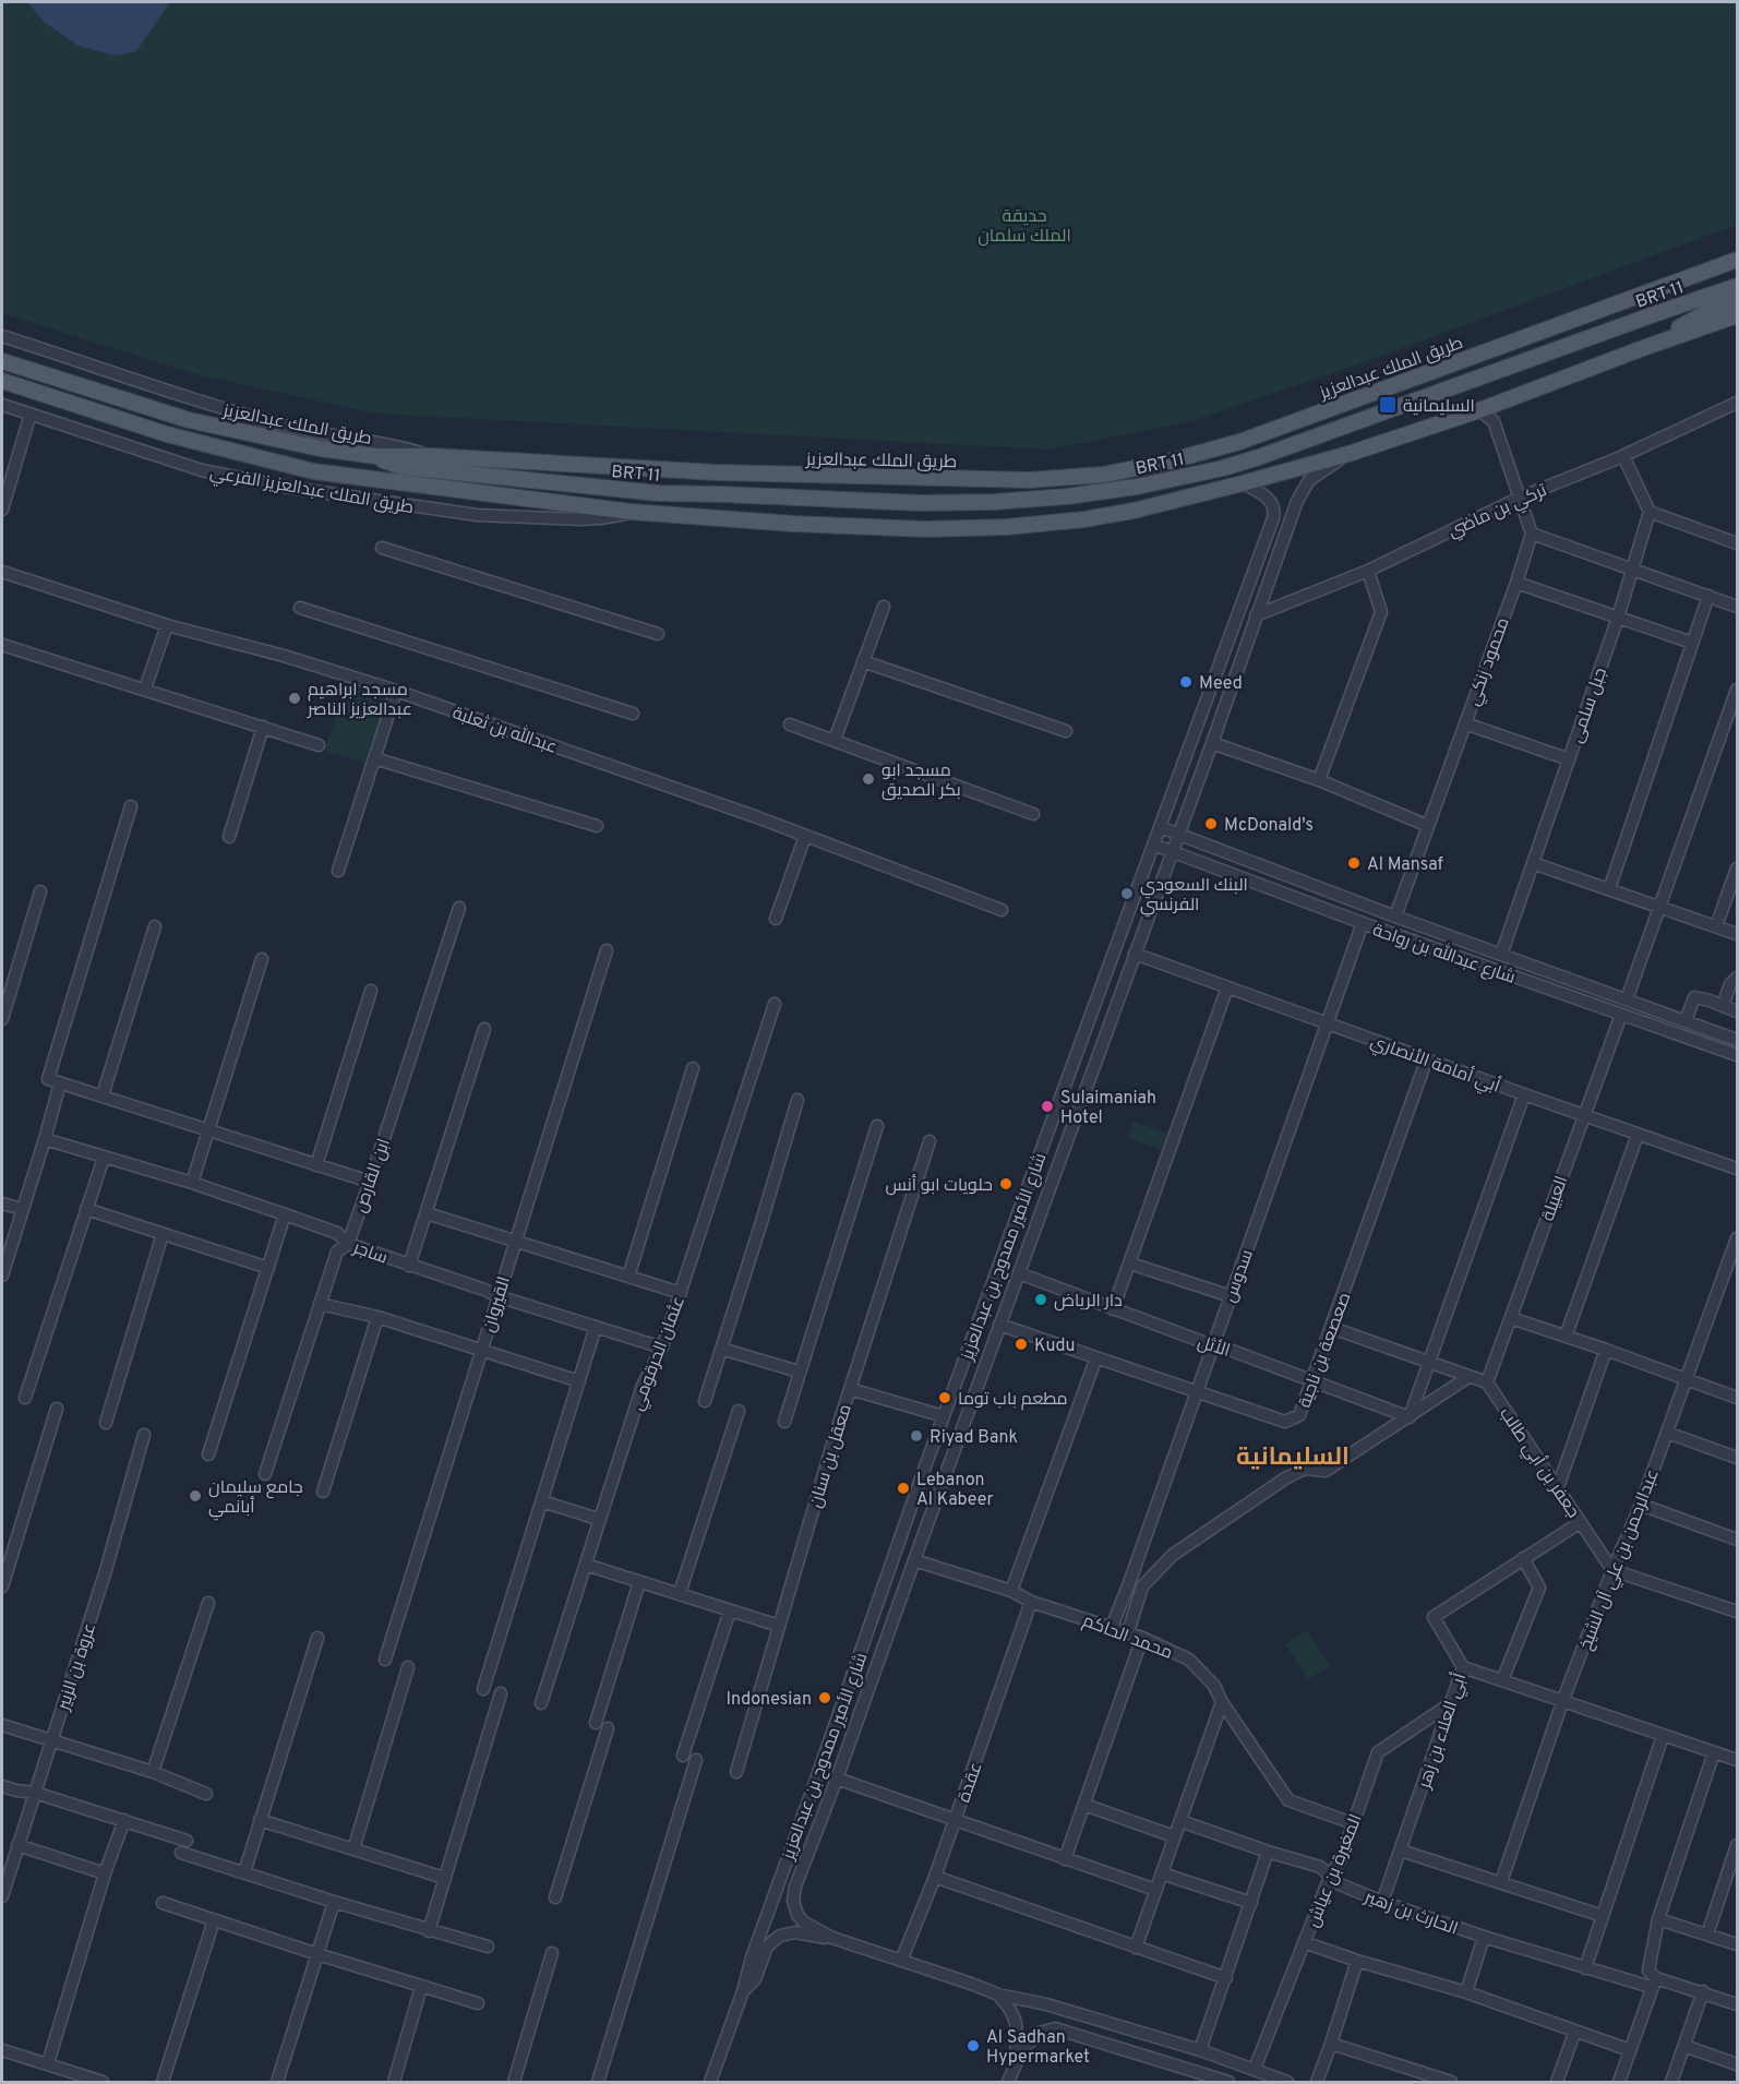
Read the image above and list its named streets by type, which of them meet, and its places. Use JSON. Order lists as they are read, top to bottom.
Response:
{
  "streets": {
    "main road": ["BRT 11", "طريق الملك عبدالعزيز"],
    "street": [
      "طريق الملك عبدالعزيز الفرعي",
      "تركي بن ماضي",
      "محمود زنكي",
      "جبل سلمى",
      "عبدالله بن ثعلبة",
      "شارع عبدالله بن رواحة",
      "أبي أمامة الأنصاري",
      "ابن القارص",
      "العبيلة",
      "ساجر",
      "شارع الأمير ممدوح بن عبدالعزيز",
      "سدوس",
      "القيروان",
      "الأثل",
      "صعصعة بن ناجية",
      "عثمان الحرقومي",
      "معقل بن سنان",
      "جعفر بن أبي طالب",
      "عبدالرحمن بن علي آل الشيخ",
      "محمد الحاكم",
      "عروة بن الزبير",
      "أبي العلاء بن زهر",
      "عقدة",
      "المغيرة بن عياش",
      "الحارث بن زهير"
    ]
  },
  "crossings": [
    ["BRT 11", "طريق الملك عبدالعزيز"],
    ["تركي بن ماضي", "شارع الأمير ممدوح بن عبدالعزيز"],
    ["محمود زنكي", "شارع عبدالله بن رواحة"],
    ["جبل سلمى", "شارع عبدالله بن رواحة"],
    ["شارع عبدالله بن رواحة", "العبيلة"],
    ["شارع عبدالله بن رواحة", "شارع الأمير ممدوح بن عبدالعزيز"],
    ["شارع عبدالله بن رواحة", "سدوس"],
    ["أبي أمامة الأنصاري", "العبيلة"],
    ["أبي أمامة الأنصاري", "شارع الأمير ممدوح بن عبدالعزيز"],
    ["أبي أمامة الأنصاري", "سدوس"],
    ["أبي أمامة الأنصاري", "صعصعة بن ناجية"],
    ["ابن القارص", "ساجر"],
    ["العبيلة", "جعفر بن أبي طالب"],
    ["ساجر", "القيروان"],
    ["ساجر", "عثمان الحرقومي"],
    ["شارع الأمير ممدوح بن عبدالعزيز", "الأثل"],
    ["شارع الأمير ممدوح بن عبدالعزيز", "صعصعة بن ناجية"],
    ["شارع الأمير ممدوح بن عبدالعزيز", "محمد الحاكم"],
    ["سدوس", "الأثل"],
    ["سدوس", "صعصعة بن ناجية"],
    ["سدوس", "محمد الحاكم"],
    ["الأثل", "صعصعة بن ناجية"],
    ["جعفر بن أبي طالب", "عبدالرحمن بن علي آل الشيخ"],
    ["جعفر بن أبي طالب", "أبي العلاء بن زهر"],
    ["محمد الحاكم", "عقدة"],
    ["محمد الحاكم", "المغيرة بن عياش"],
    ["أبي العلاء بن زهر", "المغيرة بن عياش"],
    ["أبي العلاء بن زهر", "الحارث بن زهير"],
    ["المغيرة بن عياش", "الحارث بن زهير"]
  ],
  "districts": ["السليمانية"],
  "parks": ["حديقة الملك سلمان"],
  "places": {
    "transit": ["السليمانية"],
    "other": [
      "Meed",
      "مسجد ابراهيم عبدالعزيز الناصر",
      "مسجد ابو بكر الصديق",
      "McDonald's",
      "Al Mansaf",
      "البنك السعودي الفرنسي",
      "Sulaimaniah Hotel",
      "حلويات ابو أنس",
      "دار الرياض",
      "Kudu",
      "مطعم باب توما",
      "Riyad Bank",
      "Lebanon Al Kabeer",
      "جامع سليمان أبانمي",
      "Indonesian",
      "Al Sadhan Hypermarket"
    ]
  }
}
